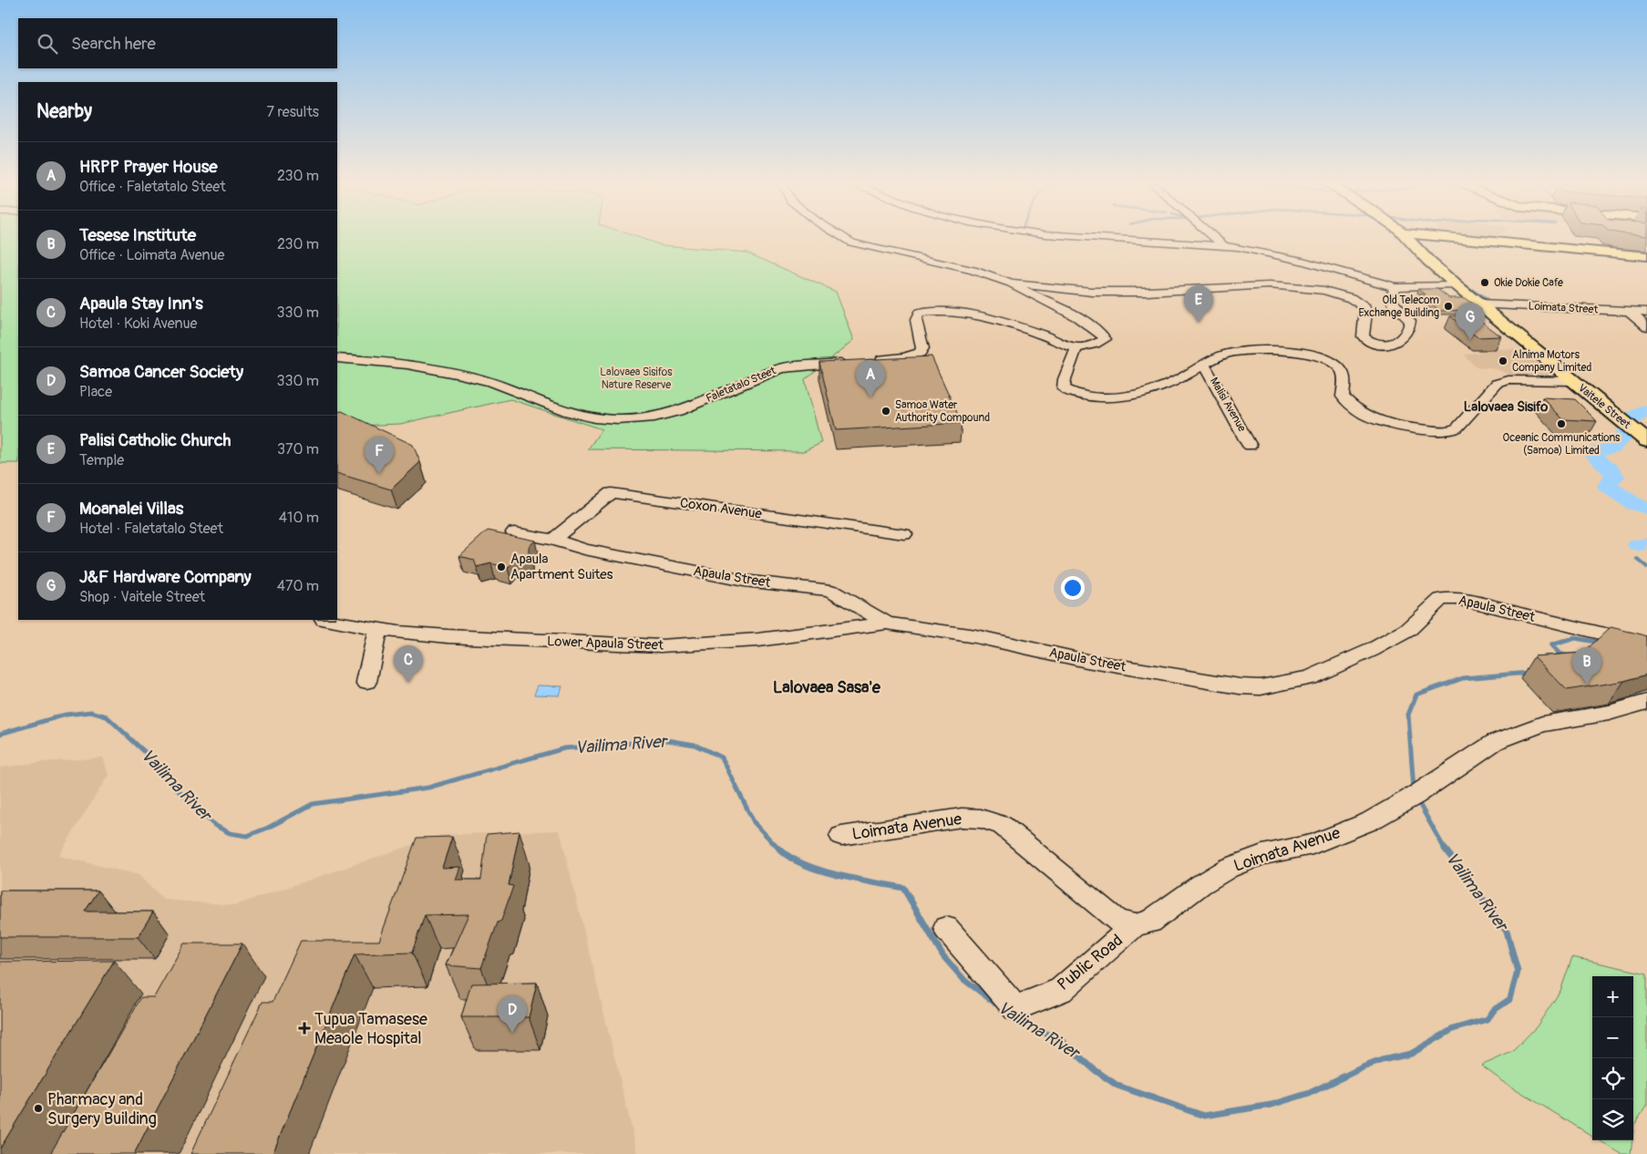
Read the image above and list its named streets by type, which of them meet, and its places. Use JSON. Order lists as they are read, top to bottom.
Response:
{
  "streets": {
    "main road": ["Vaitele Street"],
    "street": [
      "Loimata Street",
      "Faletatalo Steet",
      "Malisi Avenue",
      "Coxon Avenue",
      "Apaula Street",
      "Lower Apaula Street",
      "Loimata Avenue",
      "Public Road"
    ]
  },
  "crossings": [
    ["Loimata Street", "Vaitele Street"],
    ["Coxon Avenue", "Apaula Street"],
    ["Apaula Street", "Lower Apaula Street"],
    ["Loimata Avenue", "Public Road"]
  ],
  "districts": ["Lalovaea Sisifo", "Lalovaea Sasa'e"],
  "water": ["Vailima River"],
  "parks": ["Lalovaea Sisifos Nature Reserve"],
  "places": {
    "other": [
      "Okie Dokie Cafe",
      "Old Telecom Exchange Building",
      "Alnima Motors Company Limited",
      "Samoa Water Authority Compound",
      "Oceanic Communications (Samoa) Limited",
      "Apaula Apartment Suites",
      "Pharmacy and Surgery Building"
    ],
    "health": ["Tupua Tamasese Meaole Hospital"]
  },
  "page": {
    "search": "Search here",
    "heading": ["Nearby", "7 results"],
    "list": [
      {
        "mark": "A",
        "name": "HRPP Prayer House",
        "note": "Office · Faletatalo Steet",
        "value": "230 m"
      },
      {
        "mark": "B",
        "name": "Tesese Institute",
        "note": "Office · Loimata Avenue",
        "value": "230 m"
      },
      {
        "mark": "C",
        "name": "Apaula Stay Inn's",
        "note": "Hotel · Koki Avenue",
        "value": "330 m"
      },
      {
        "mark": "D",
        "name": "Samoa Cancer Society",
        "note": "Place",
        "value": "330 m"
      },
      {
        "mark": "E",
        "name": "Palisi Catholic Church",
        "note": "Temple",
        "value": "370 m"
      },
      {
        "mark": "F",
        "name": "Moanalei Villas",
        "note": "Hotel · Faletatalo Steet",
        "value": "410 m"
      },
      {
        "mark": "G",
        "name": "J&F Hardware Company",
        "note": "Shop · Vaitele Street",
        "value": "470 m"
      }
    ],
    "pins": [
      "E",
      "G",
      "A",
      "F",
      "C",
      "B",
      "D"
    ],
    "map_buttons": ["+", "−"]
  }
}
